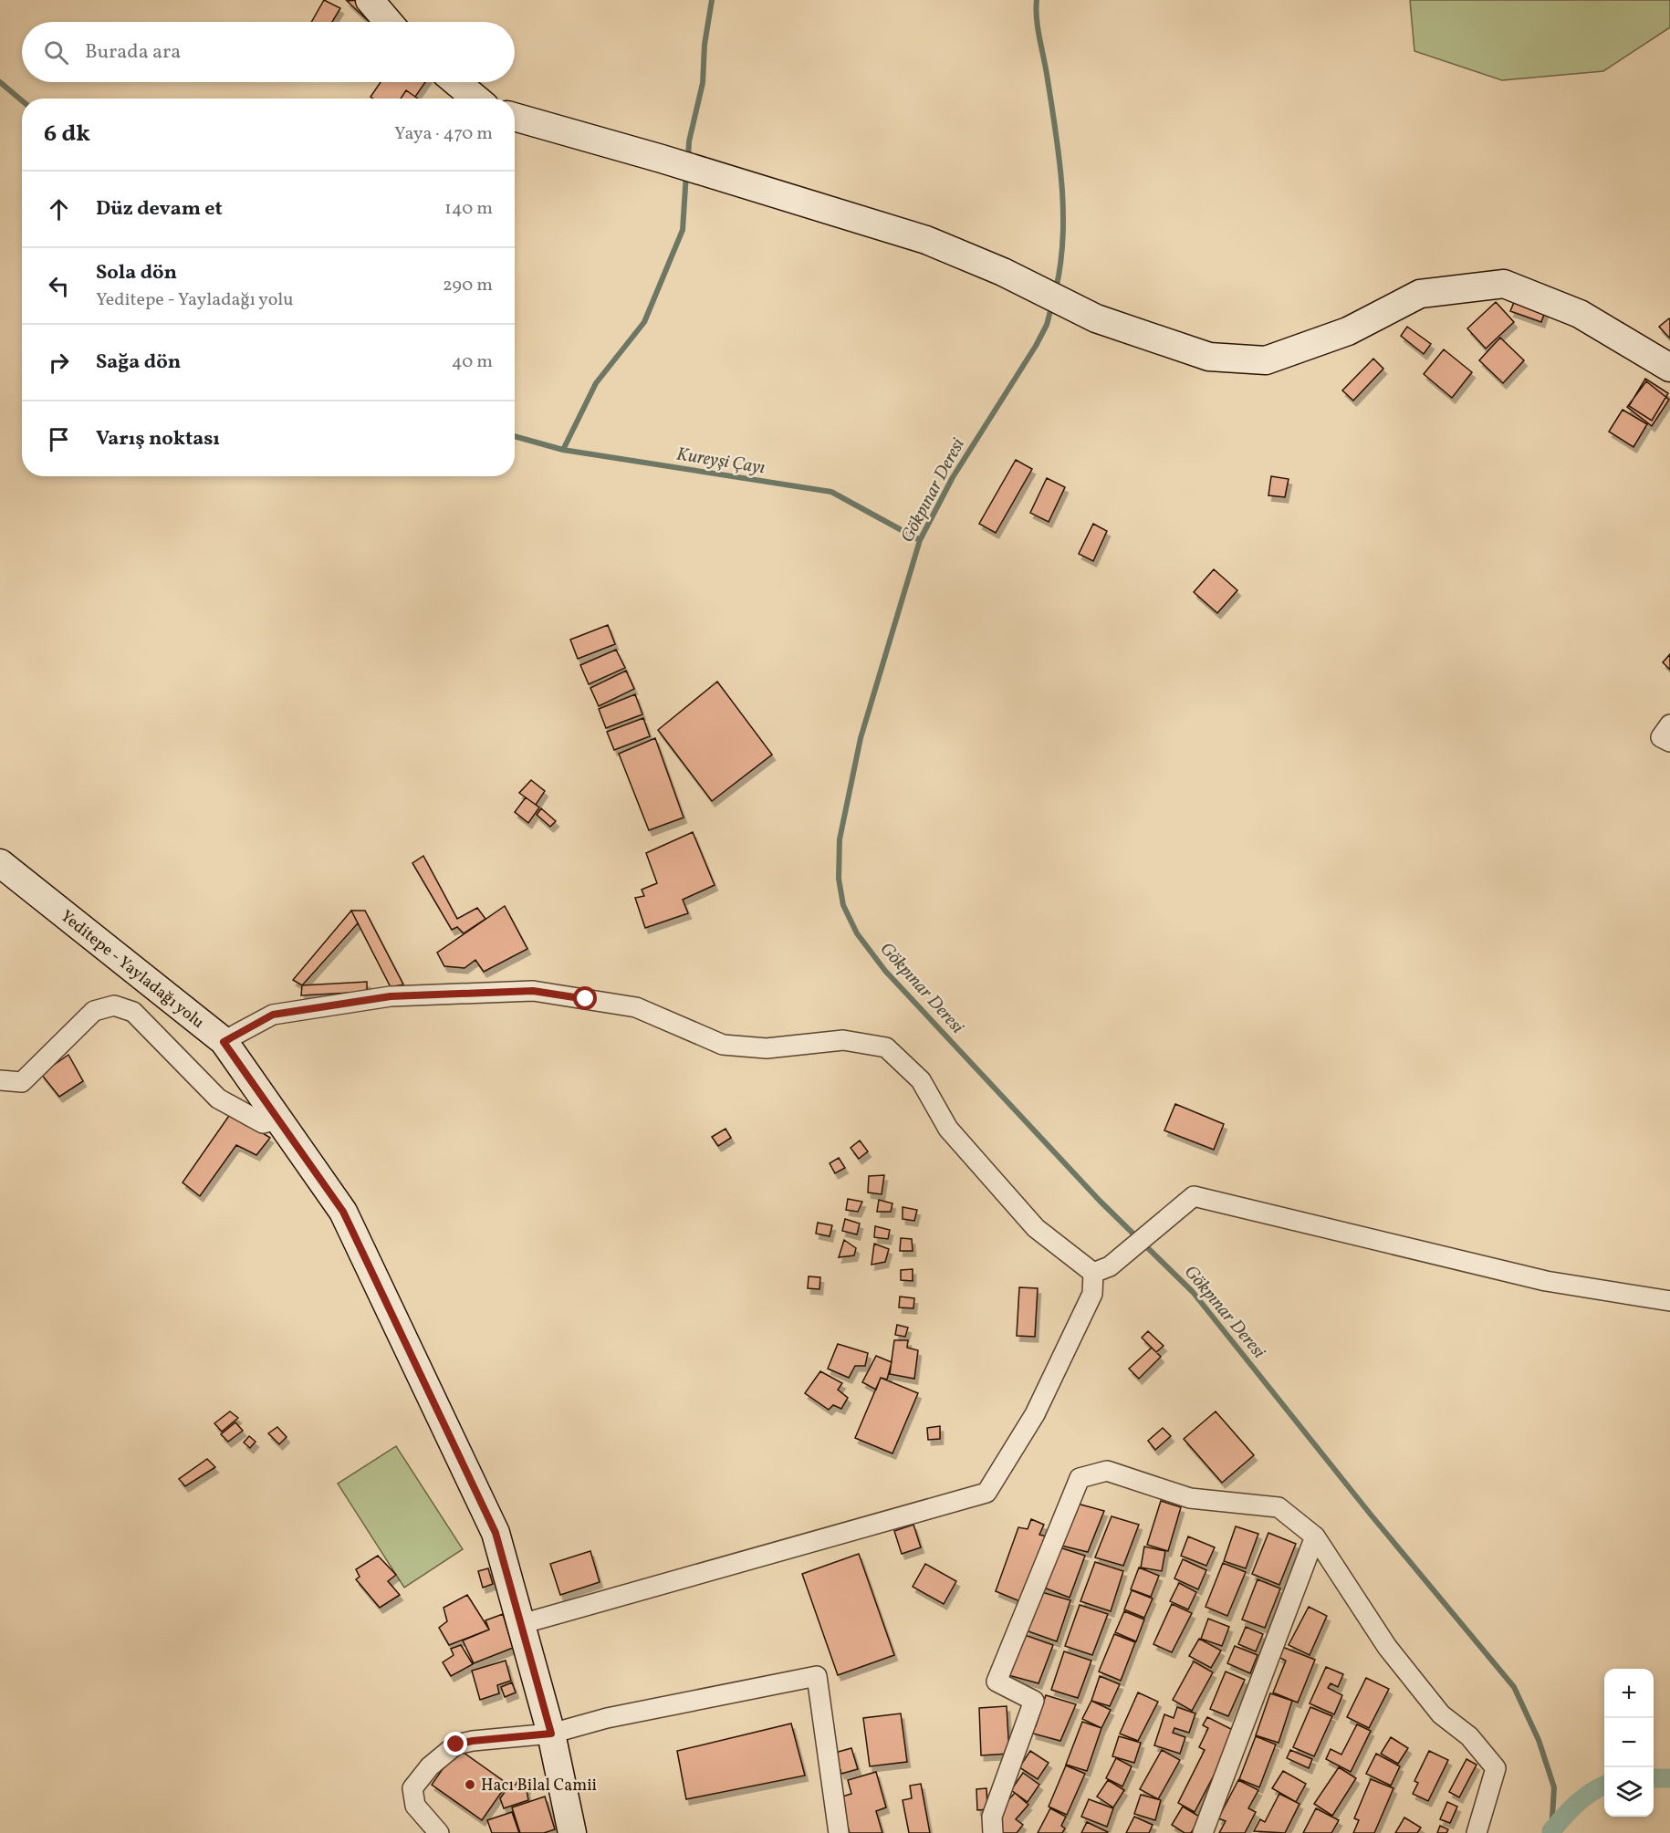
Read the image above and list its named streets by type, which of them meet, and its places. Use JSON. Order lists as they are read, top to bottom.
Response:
{
  "streets": {
    "street": ["Yeditepe - Yayladağı yolu"]
  },
  "water": ["Kureyşi Çayı", "Gökpınar Deresi"],
  "places": ["Hacı Bilal Camii"],
  "page": {
    "search": "Burada ara",
    "heading": ["6 dk", "Yaya · 470 m"],
    "list": [
      ["Düz devam et", "140 m"],
      ["Sola dön", "Yeditepe - Yayladağı yolu", "290 m"],
      ["Sağa dön", "40 m"],
      "Varış noktası"
    ],
    "map_buttons": ["+", "−"]
  }
}
